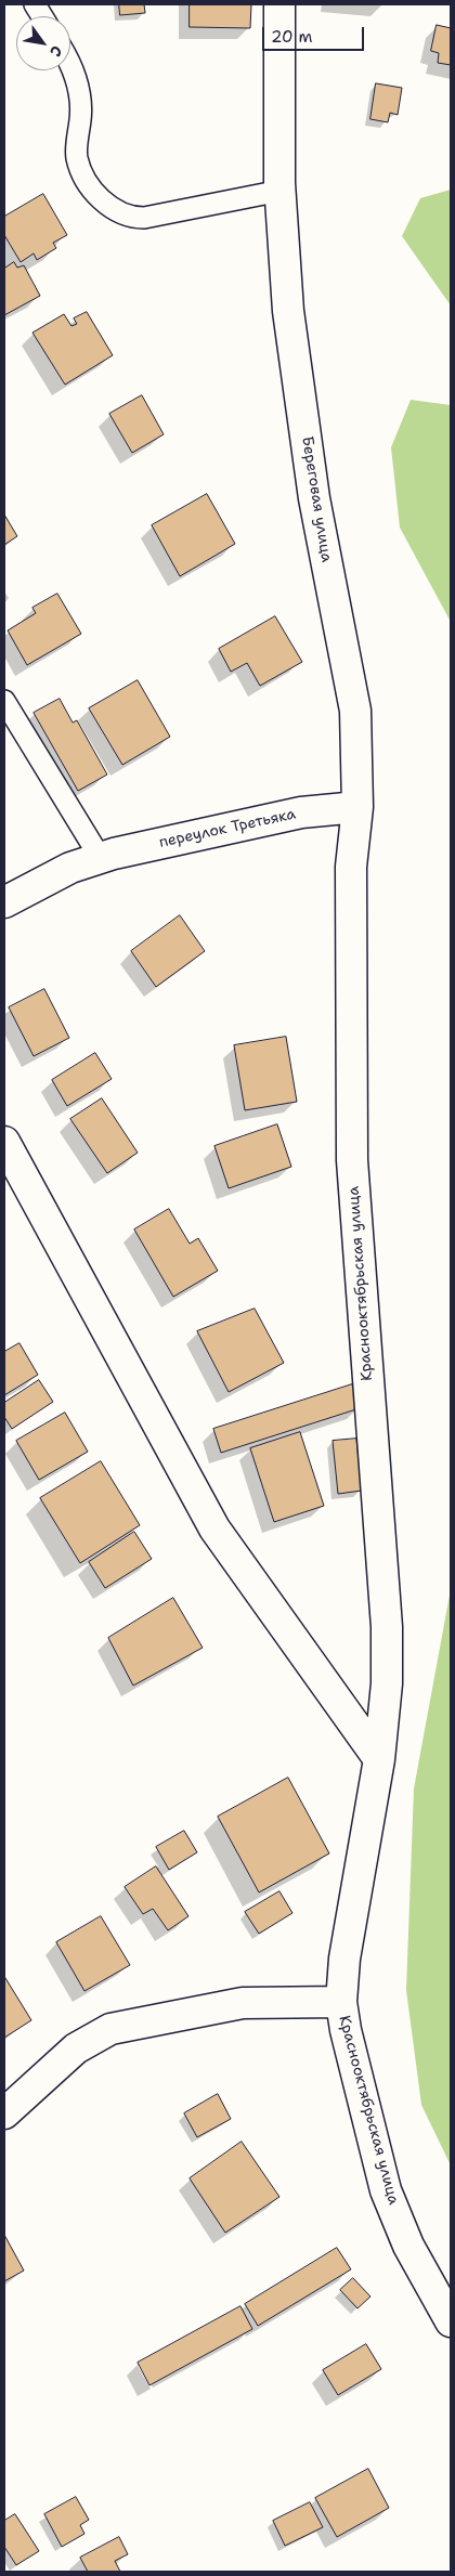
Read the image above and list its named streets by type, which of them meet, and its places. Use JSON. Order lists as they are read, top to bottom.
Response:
{
  "streets": {
    "street": ["Береговая улица", "переулок Третьяка", "Краснооктябрьская улица"]
  },
  "crossings": [
    ["Береговая улица", "переулок Третьяка"],
    ["Береговая улица", "Краснооктябрьская улица"],
    ["переулок Третьяка", "Краснооктябрьская улица"]
  ],
  "scale_bar": "20 m",
  "north": "bottom right"
}
